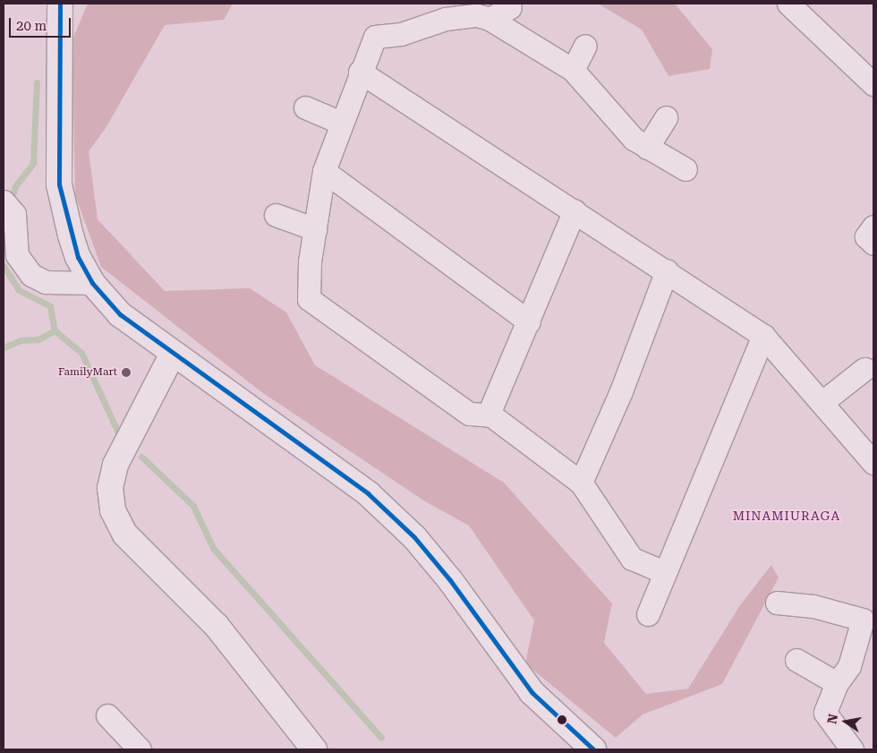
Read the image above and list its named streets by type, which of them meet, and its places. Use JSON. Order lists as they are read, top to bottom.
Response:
{
  "districts": ["MINAMIURAGA"],
  "places": ["FamilyMart"],
  "scale_bar": "20 m",
  "north": "left"
}
